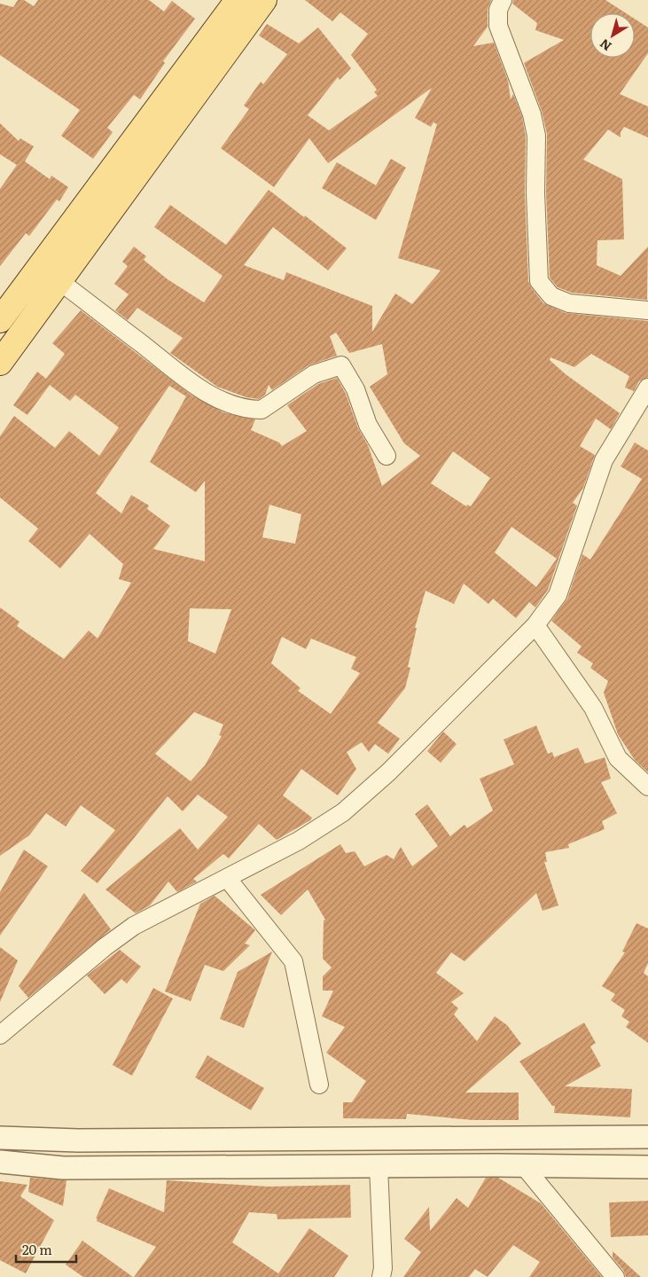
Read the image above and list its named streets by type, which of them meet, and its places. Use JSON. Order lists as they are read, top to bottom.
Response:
{
  "scale_bar": "20 m",
  "north": "bottom left"
}
